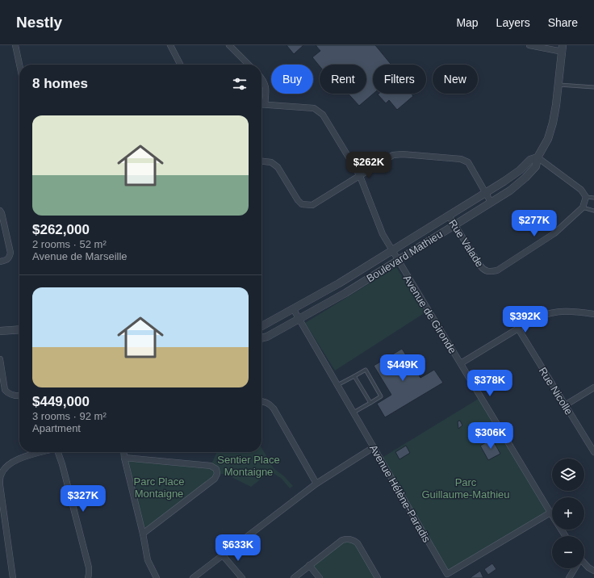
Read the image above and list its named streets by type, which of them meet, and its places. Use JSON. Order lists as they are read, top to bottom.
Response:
{
  "streets": {
    "street": [
      "Rue Valade",
      "Boulevard Mathieu",
      "Avenue de Gironde",
      "Rue Nicolle",
      "Avenue Hélène-Paradis"
    ]
  },
  "crossings": [
    ["Rue Valade", "Boulevard Mathieu"],
    ["Boulevard Mathieu", "Avenue de Gironde"],
    ["Boulevard Mathieu", "Avenue Hélène-Paradis"],
    ["Avenue de Gironde", "Avenue Hélène-Paradis"]
  ],
  "parks": ["Sentier Place Montaigne", "Parc Place Montaigne", "Parc Guillaume-Mathieu"],
  "page": {
    "header": "Nestly",
    "nav": ["Map", "Layers", "Share"],
    "chip": [
      "Buy",
      "Rent",
      "Filters",
      "New"
    ],
    "heading": "8 homes",
    "list": [
      {
        "name": "$262,000",
        "note": "2 rooms · 52 m² · Avenue de Marseille"
      },
      {
        "name": "$449,000",
        "note": "3 rooms · 92 m² · Apartment"
      }
    ],
    "price": [
      "$262K",
      "$277K",
      "$392K",
      "$449K",
      "$378K",
      "$306K",
      "$327K",
      "$633K"
    ],
    "map_buttons": ["+", "−"]
  }
}
